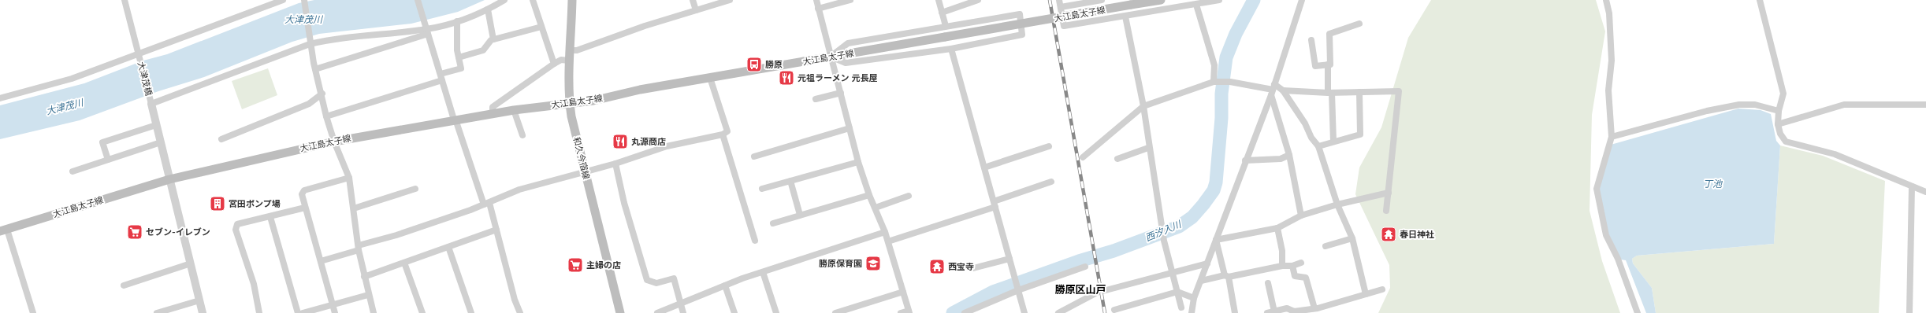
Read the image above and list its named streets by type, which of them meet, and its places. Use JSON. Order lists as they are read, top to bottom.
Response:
{
  "streets": {
    "main road": ["大江島太子線", "和久今宿線"],
    "street": ["大津茂橋"]
  },
  "crossings": [
    ["大江島太子線", "和久今宿線"]
  ],
  "districts": ["勝原区山戸"],
  "water": ["大津茂川", "丁池", "西汐入川"],
  "places": {
    "bus stop": ["勝原"],
    "restaurant": ["元祖ラーメン 元長屋", "丸源商店"],
    "building": ["宮田ポンプ場"],
    "supermarket": ["セブン-イレブン", "主婦の店"],
    "temple": ["春日神社", "西宝寺"],
    "school or university": ["勝原保育園"]
  }
}
